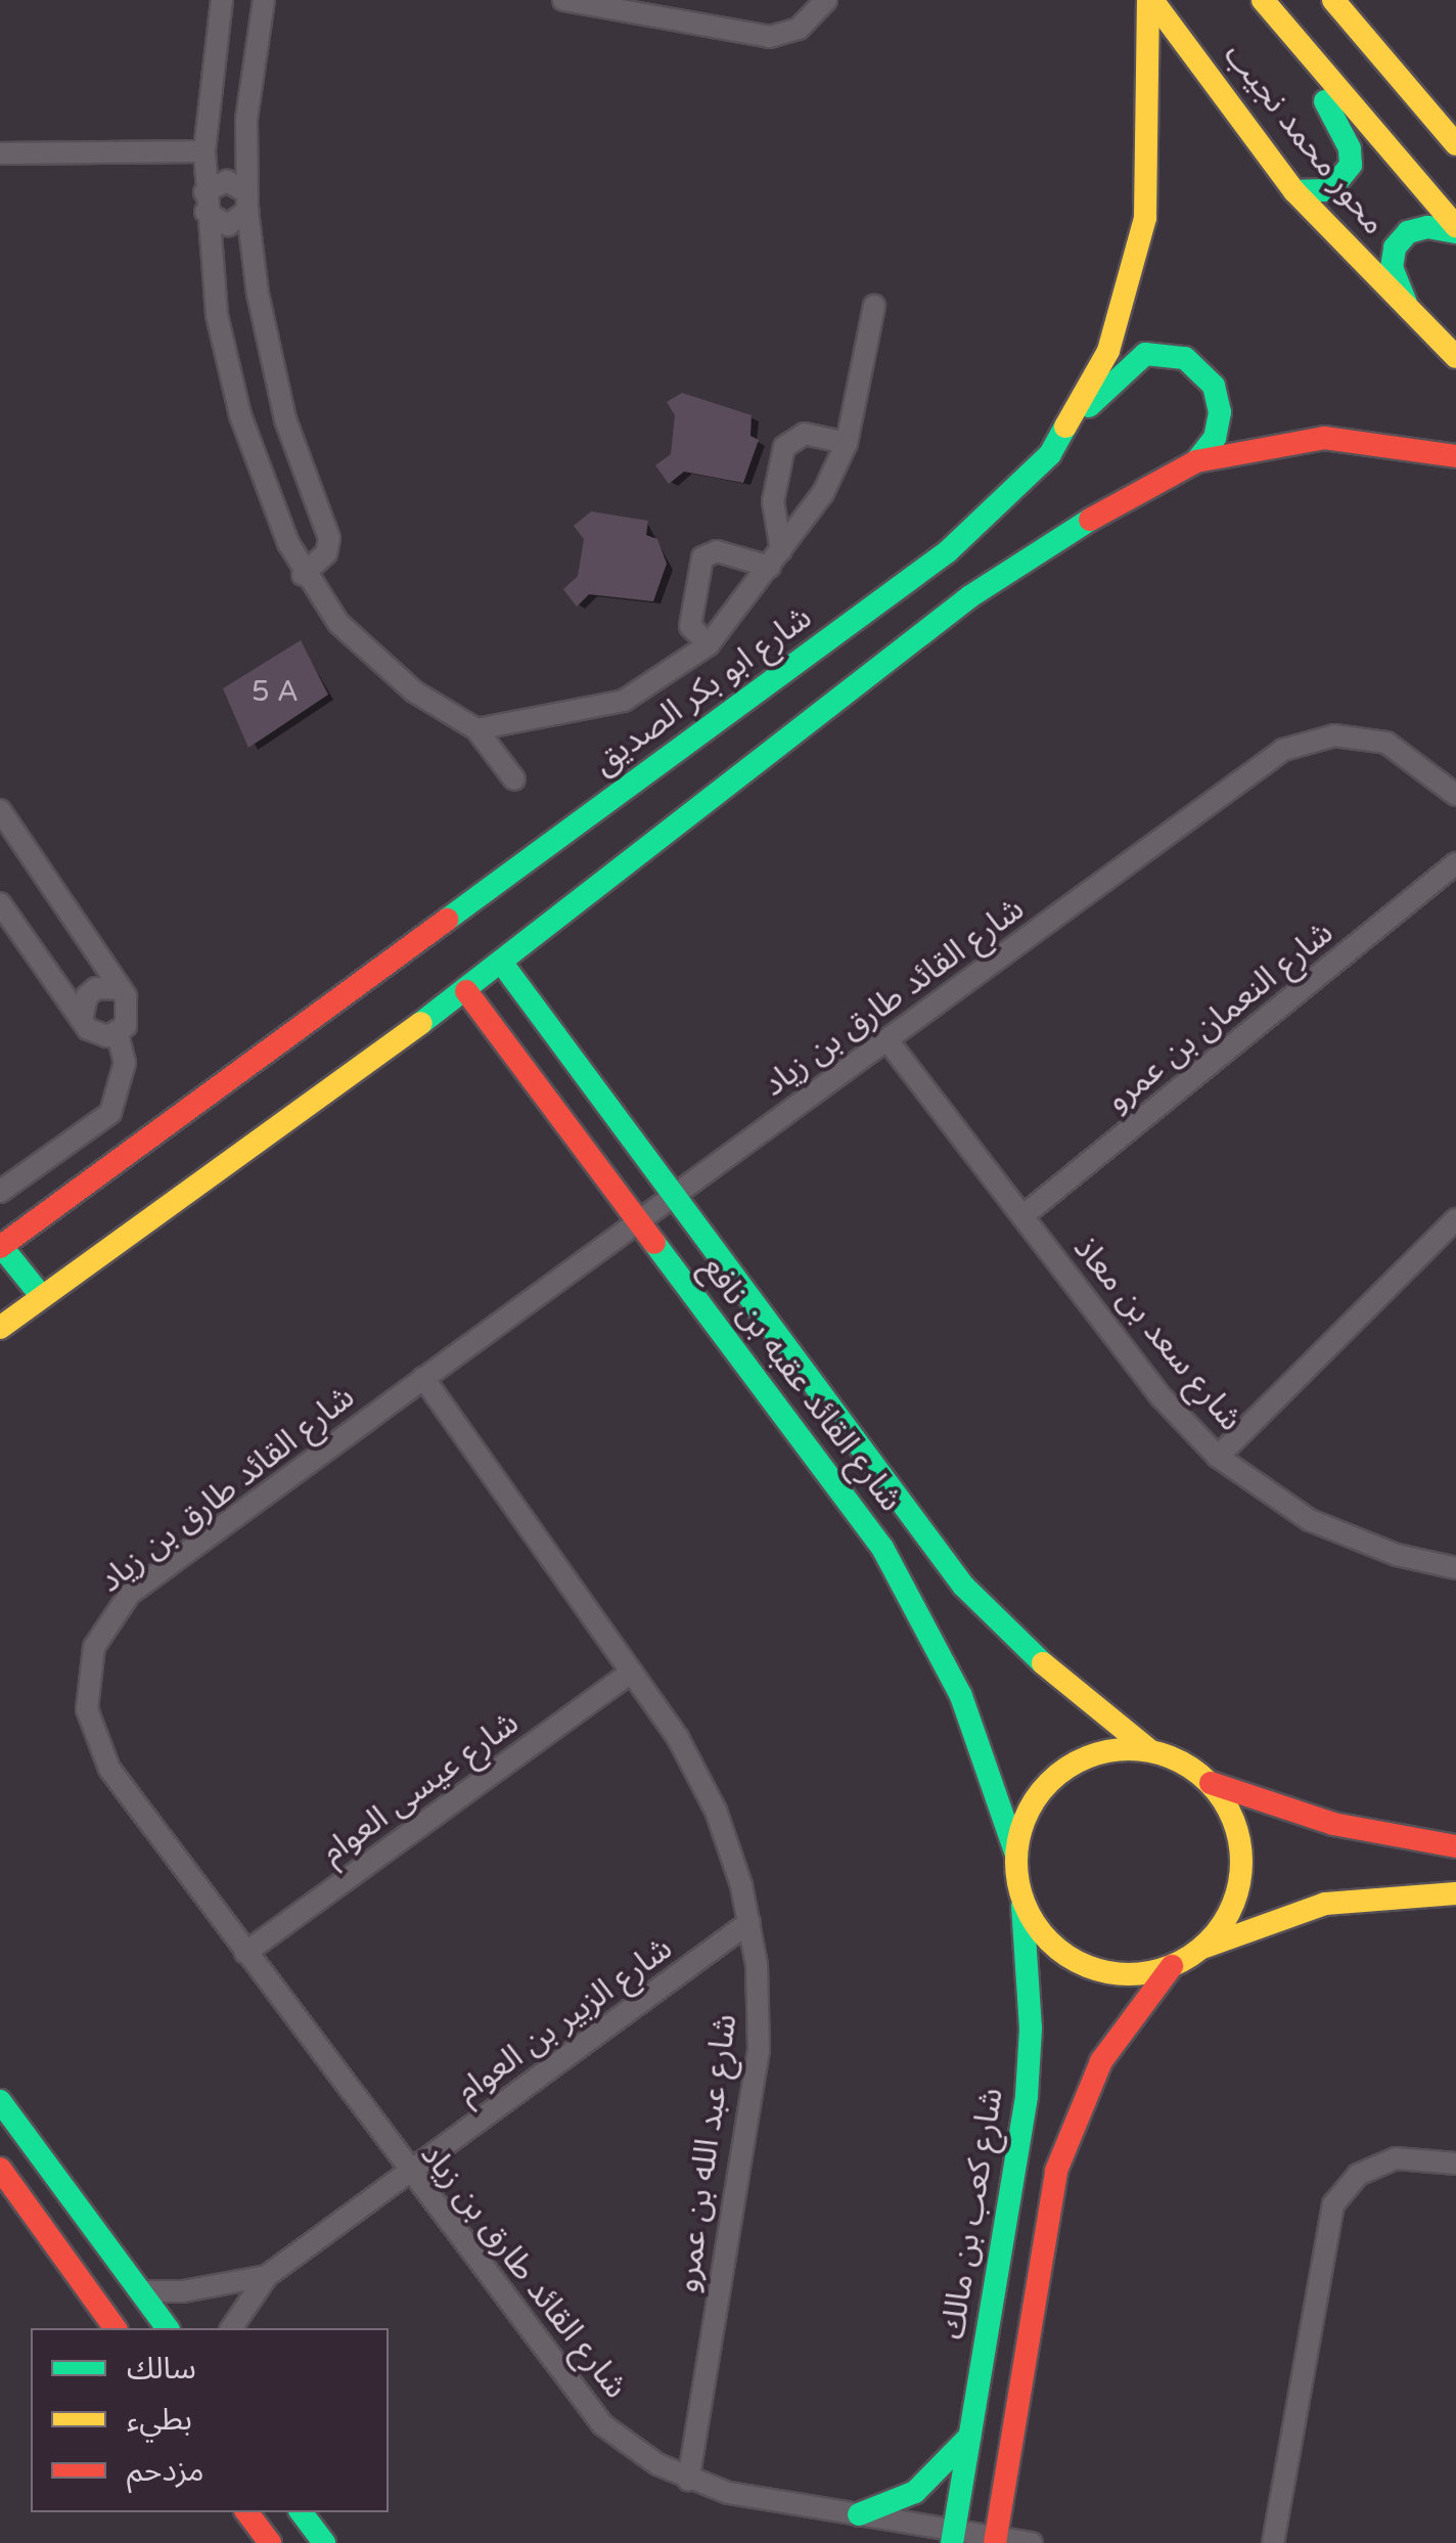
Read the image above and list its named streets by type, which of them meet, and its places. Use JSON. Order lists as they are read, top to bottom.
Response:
{
  "streets": {
    "street": [
      "محور محمد نجيب",
      "شارع ابو بكر الصديق",
      "شارع القائد طارق بن زياد",
      "شارع النعمان بن عمرو",
      "شارع سعد بن معاذ",
      "شارع القائد عقبه بن نافع",
      "شارع عيسى العوام",
      "شارع الزبير بن العوام",
      "شارع عبد الله بن عمرو",
      "شارع كعب بن مالك"
    ]
  },
  "crossings": [
    ["محور محمد نجيب", "شارع ابو بكر الصديق"],
    ["شارع القائد طارق بن زياد", "شارع سعد بن معاذ"],
    ["شارع القائد طارق بن زياد", "شارع القائد عقبه بن نافع"],
    ["شارع القائد طارق بن زياد", "شارع عيسى العوام"],
    ["شارع القائد طارق بن زياد", "شارع الزبير بن العوام"],
    ["شارع القائد طارق بن زياد", "شارع عبد الله بن عمرو"],
    ["شارع القائد طارق بن زياد", "شارع كعب بن مالك"],
    ["شارع النعمان بن عمرو", "شارع سعد بن معاذ"],
    ["شارع القائد عقبه بن نافع", "شارع كعب بن مالك"],
    ["شارع عيسى العوام", "شارع عبد الله بن عمرو"],
    ["شارع الزبير بن العوام", "شارع عبد الله بن عمرو"]
  ],
  "house_numbers": ["5 A"],
  "legend": ["سالك", "بطيء", "مزدحم"]
}
